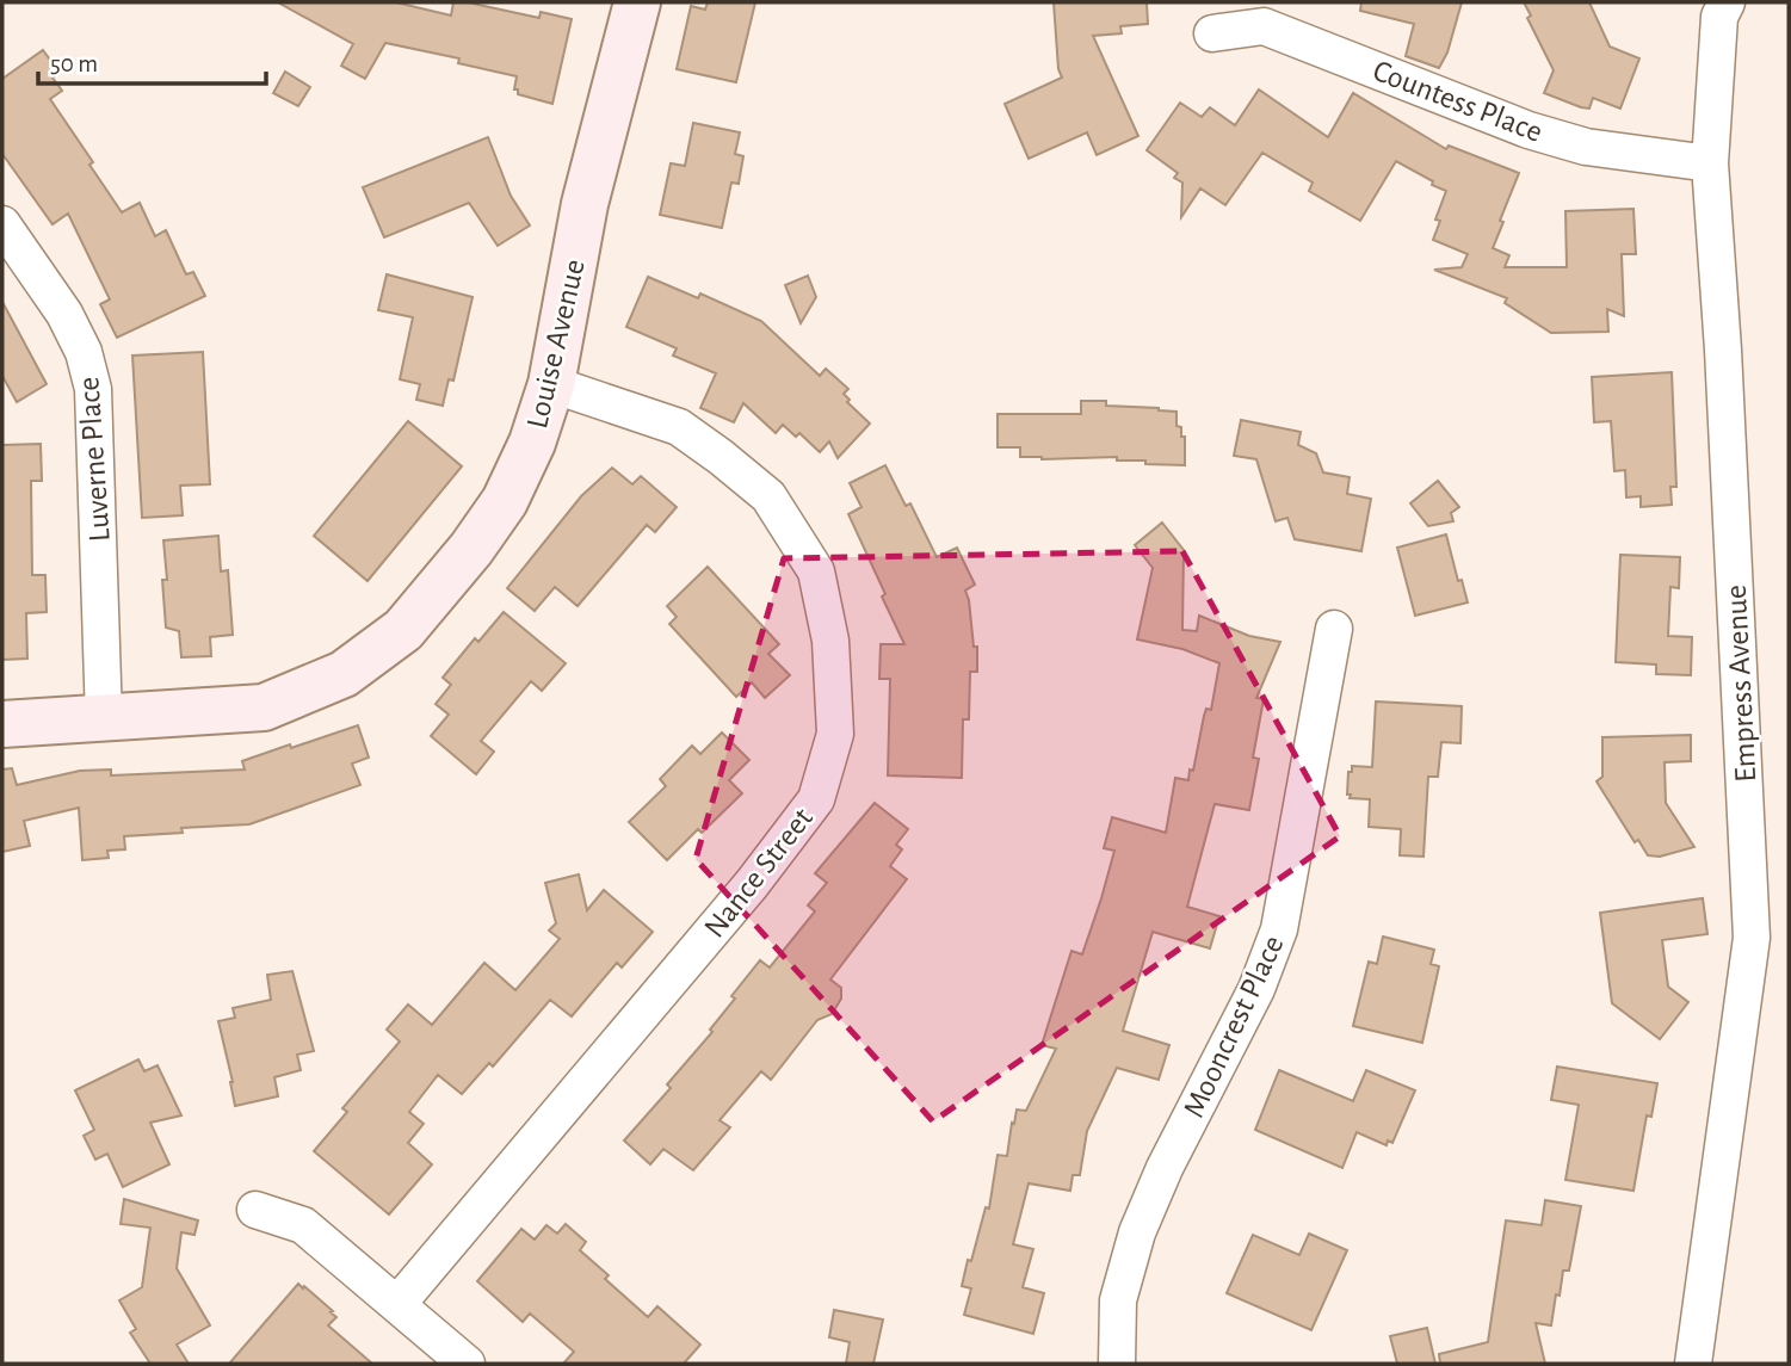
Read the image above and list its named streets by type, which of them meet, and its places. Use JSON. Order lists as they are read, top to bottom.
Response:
{
  "streets": {
    "street": [
      "Countess Place",
      "Louise Avenue",
      "Luverne Place",
      "Empress Avenue",
      "Nance Street",
      "Mooncrest Place"
    ]
  },
  "crossings": [
    ["Countess Place", "Empress Avenue"],
    ["Louise Avenue", "Luverne Place"],
    ["Louise Avenue", "Nance Street"]
  ],
  "scale_bar": "50 m"
}
